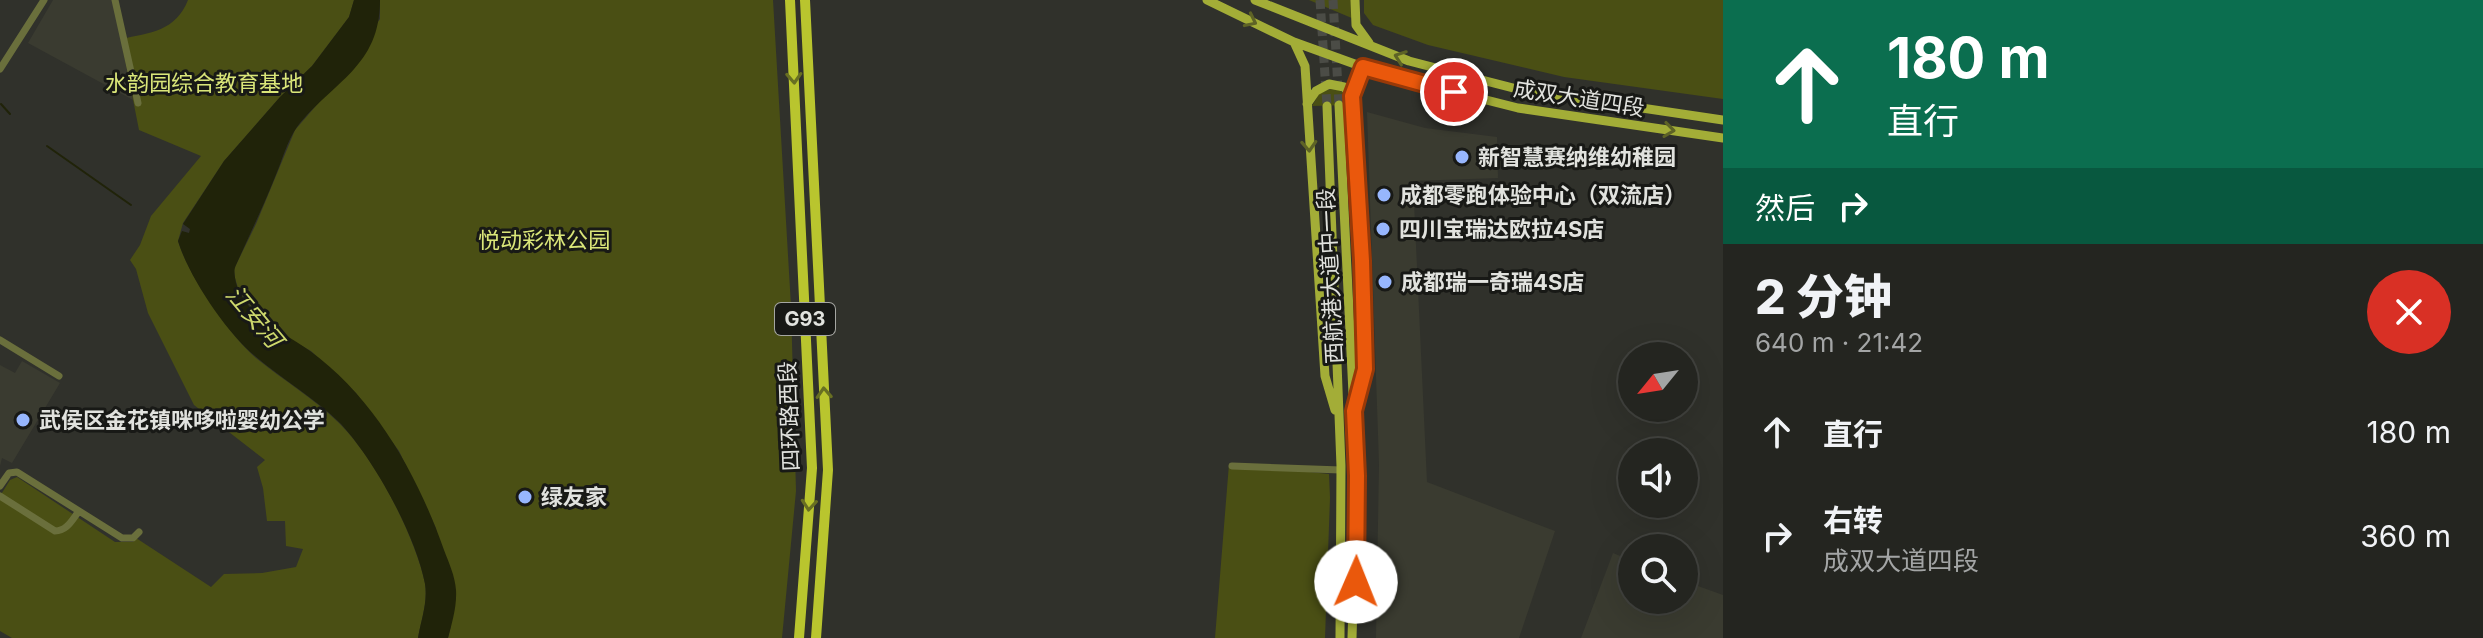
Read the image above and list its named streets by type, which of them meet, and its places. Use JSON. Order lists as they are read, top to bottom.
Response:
{
  "streets": {
    "highway": ["G93", "四环路西段"],
    "main road": ["成双大道四段", "西航港大道中一段"]
  },
  "water": ["江安河"],
  "parks": ["水韵园综合教育基地", "悦动彩林公园"],
  "places": [
    "新智慧赛纳维幼稚园",
    "成都零跑体验中心（双流店）",
    "四川宝瑞达欧拉4S店",
    "成都瑞一奇瑞4S店",
    "武侯区金花镇咪哆啦婴幼公学",
    "绿友家"
  ],
  "north": "bottom left",
  "page": {
    "turn": ["180 m", "直行"],
    "then": "然后",
    "heading": ["2 分钟", "640 m · 21:42"],
    "list": [
      {
        "name": "直行",
        "value": "180 m"
      },
      {
        "name": "右转",
        "note": "成双大道四段",
        "value": "360 m"
      }
    ]
  }
}
